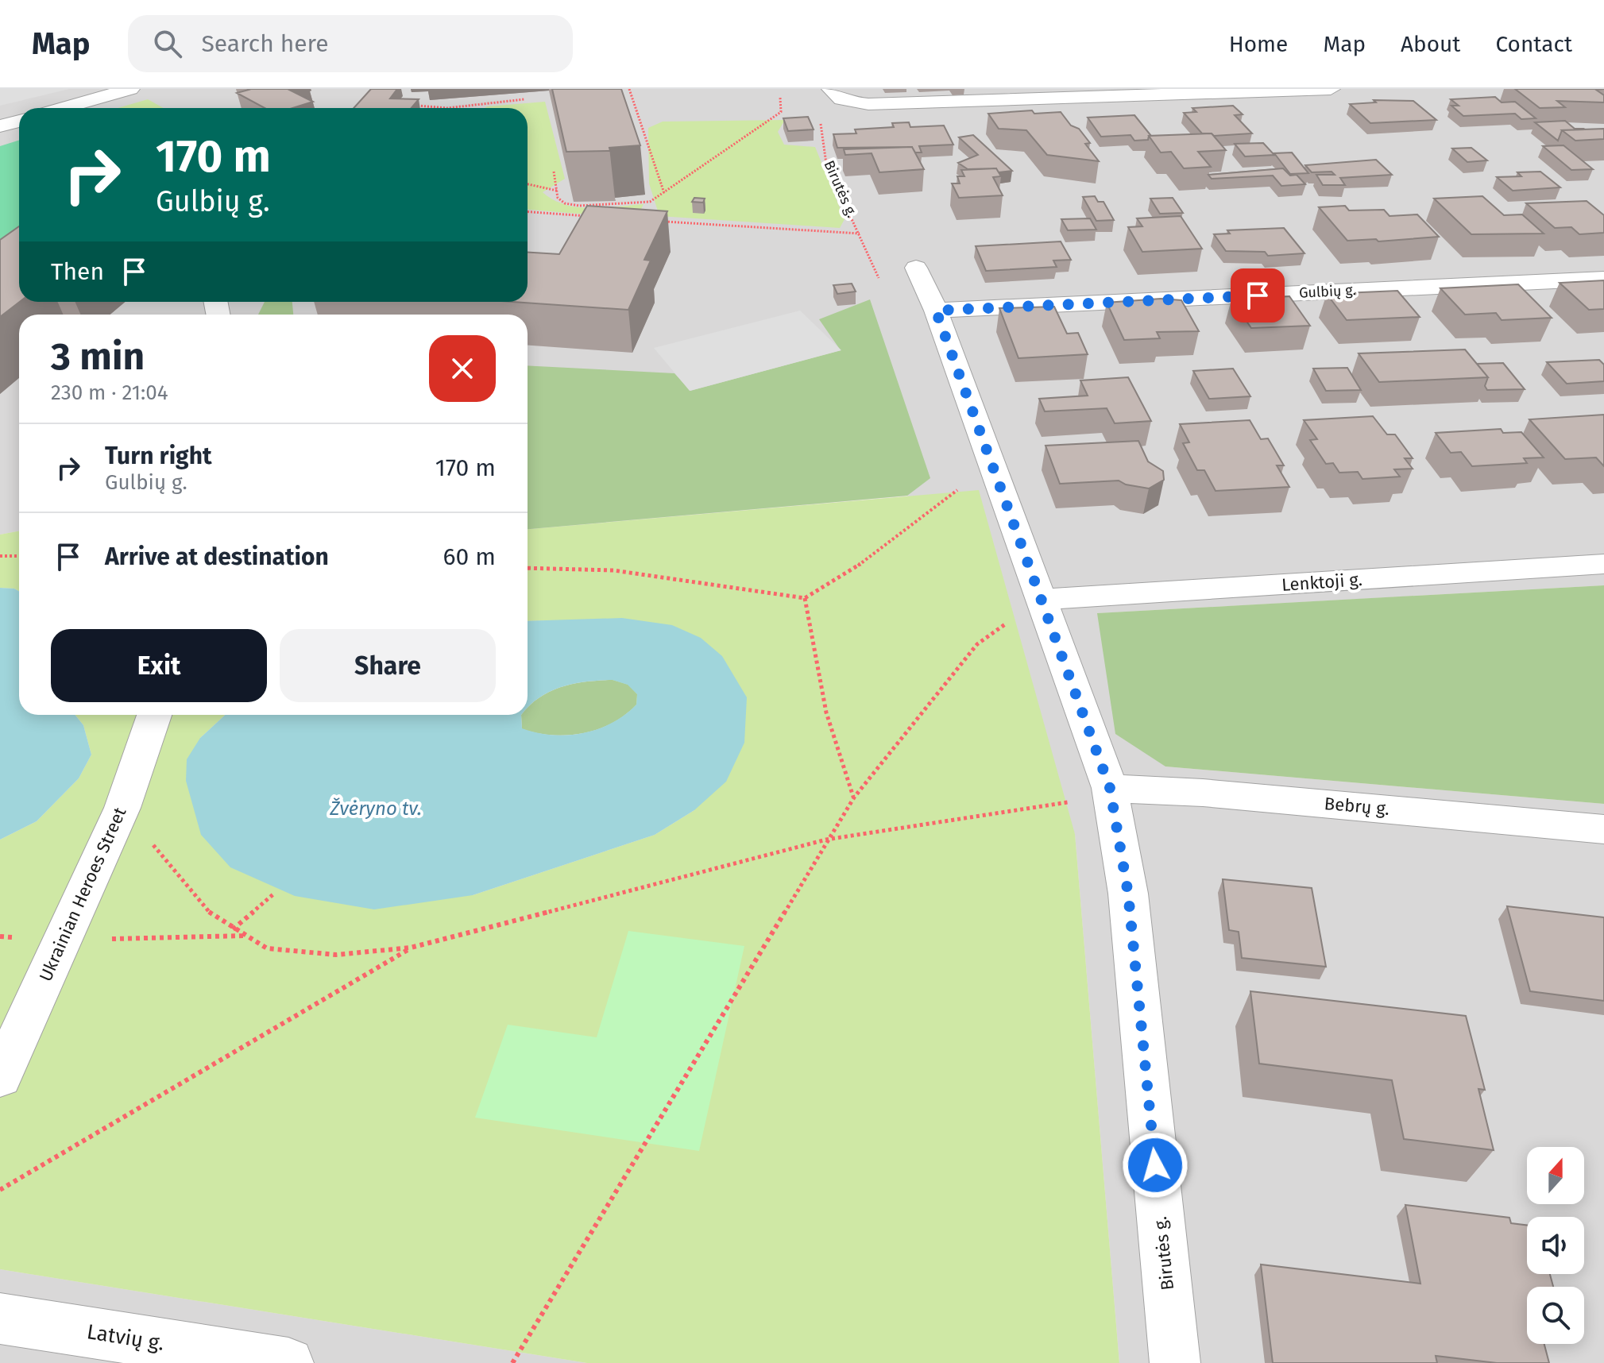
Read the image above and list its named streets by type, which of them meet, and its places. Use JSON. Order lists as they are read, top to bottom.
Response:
{
  "streets": {
    "street": [
      "Birutės g.",
      "Gulbių g.",
      "Lenktoji g.",
      "Bebrų g.",
      "Ukrainian Heroes Street",
      "Latvių g."
    ]
  },
  "crossings": [
    ["Birutės g.", "Gulbių g."],
    ["Birutės g.", "Lenktoji g."],
    ["Birutės g.", "Bebrų g."]
  ],
  "water": ["Žvėryno tv."],
  "north": "top",
  "page": {
    "header": "Map",
    "search": "Search here",
    "nav": [
      "Home",
      "Map",
      "About",
      "Contact"
    ],
    "turn": ["170 m", "Gulbių g."],
    "then": "Then",
    "heading": ["3 min", "230 m · 21:04"],
    "list": [
      {
        "name": "Turn right",
        "note": "Gulbių g.",
        "value": "170 m"
      },
      {
        "name": "Arrive at destination",
        "value": "60 m"
      }
    ],
    "buttons": ["Exit", "Share"]
  }
}
